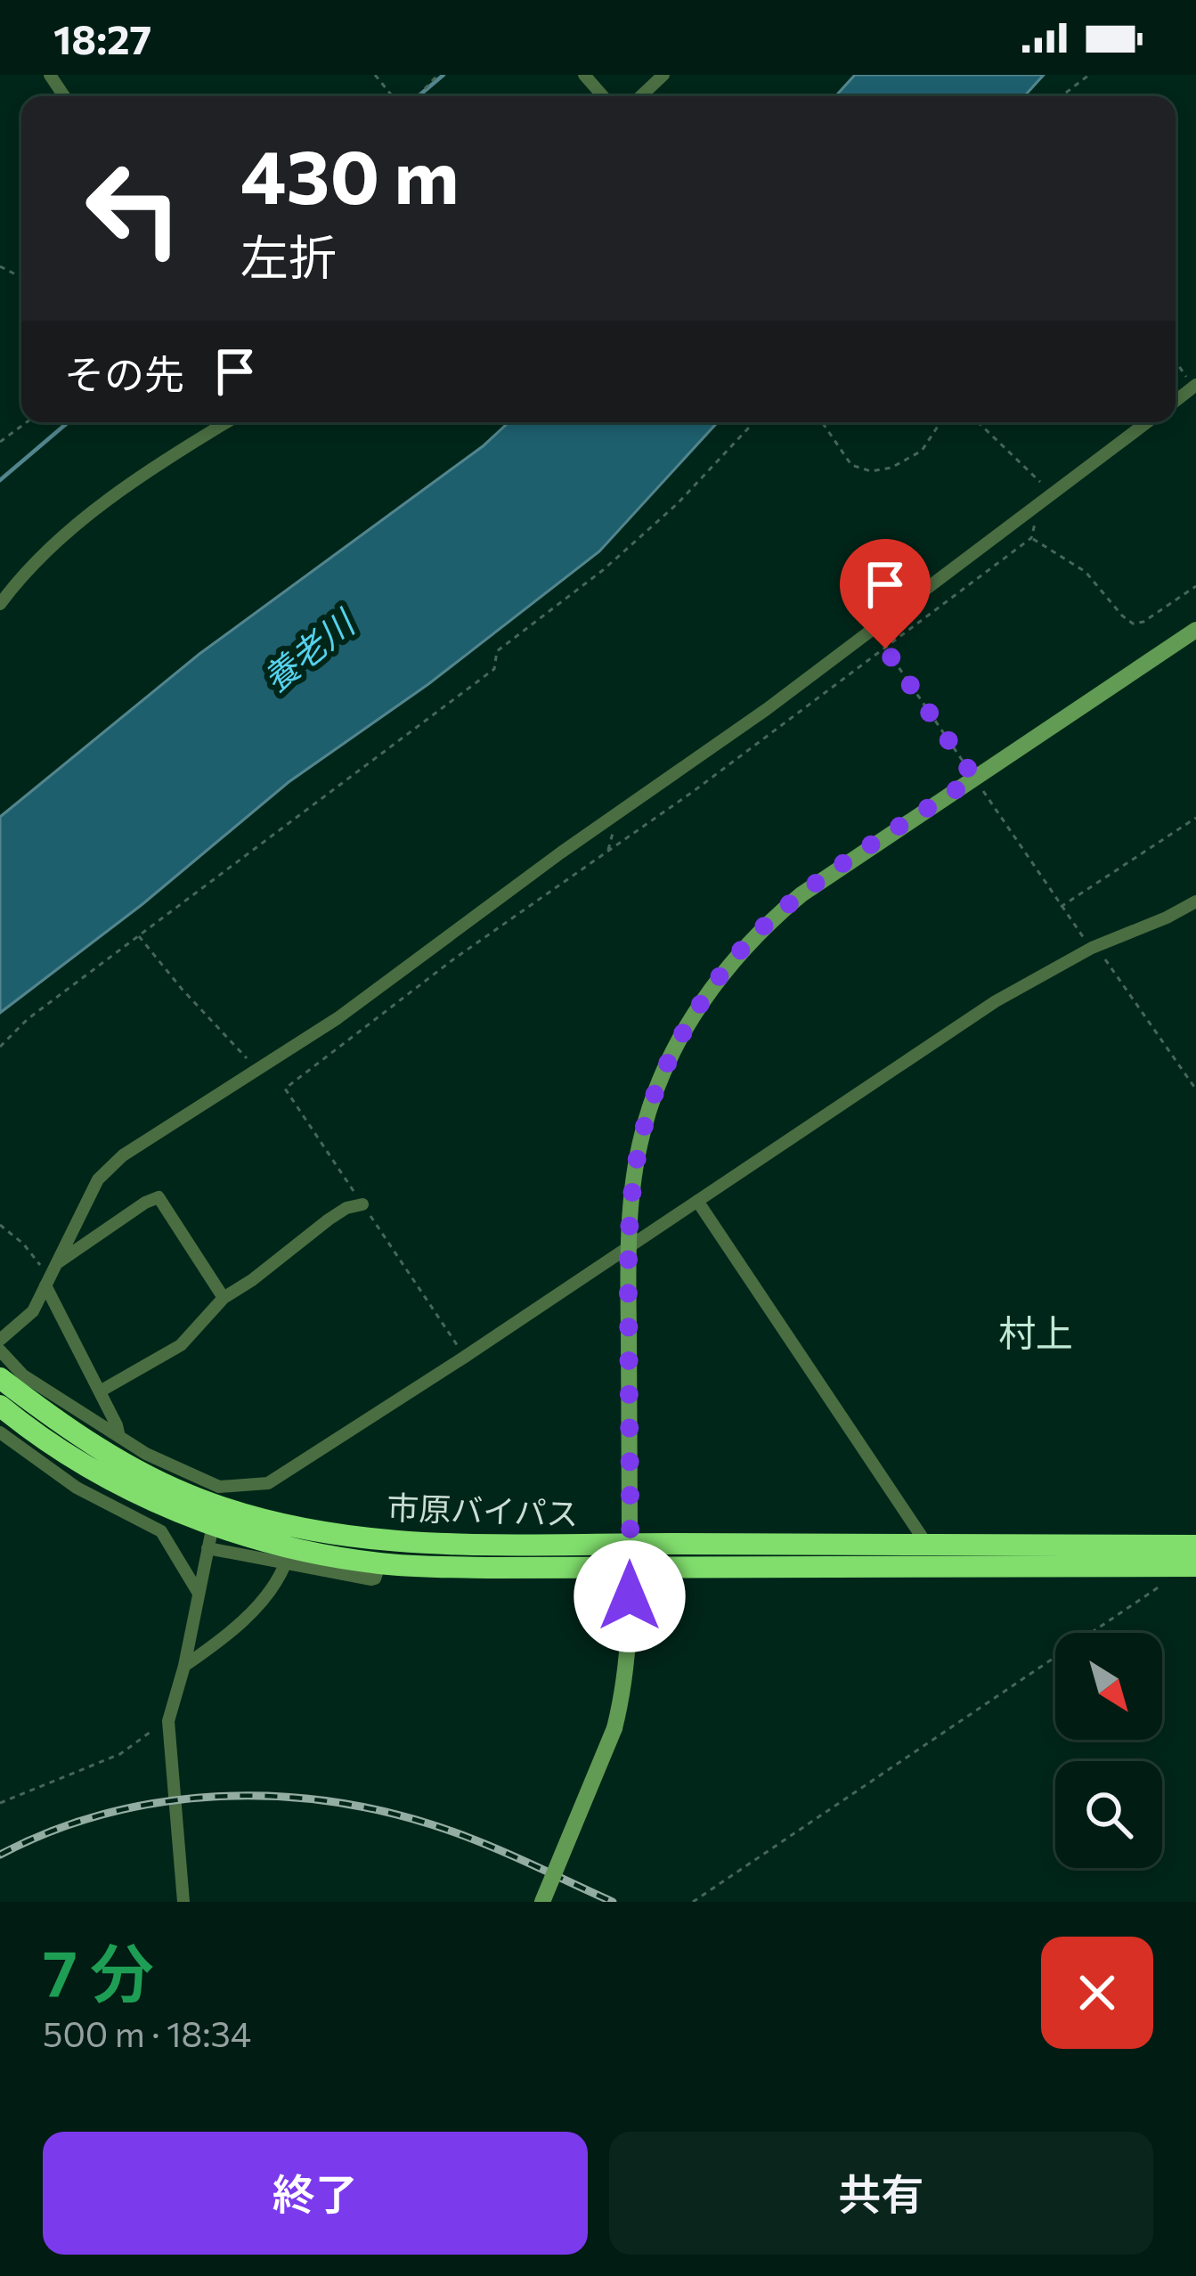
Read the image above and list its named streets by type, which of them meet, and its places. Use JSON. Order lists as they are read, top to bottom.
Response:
{
  "streets": {
    "highway": ["市原バイパス"]
  },
  "districts": ["村上"],
  "water": ["養老川"],
  "north": "bottom right",
  "page": {
    "status": "18:27",
    "turn": ["430 m", "左折"],
    "then": "その先",
    "heading": ["7 分", "500 m · 18:34"],
    "buttons": ["終了", "共有"]
  }
}
